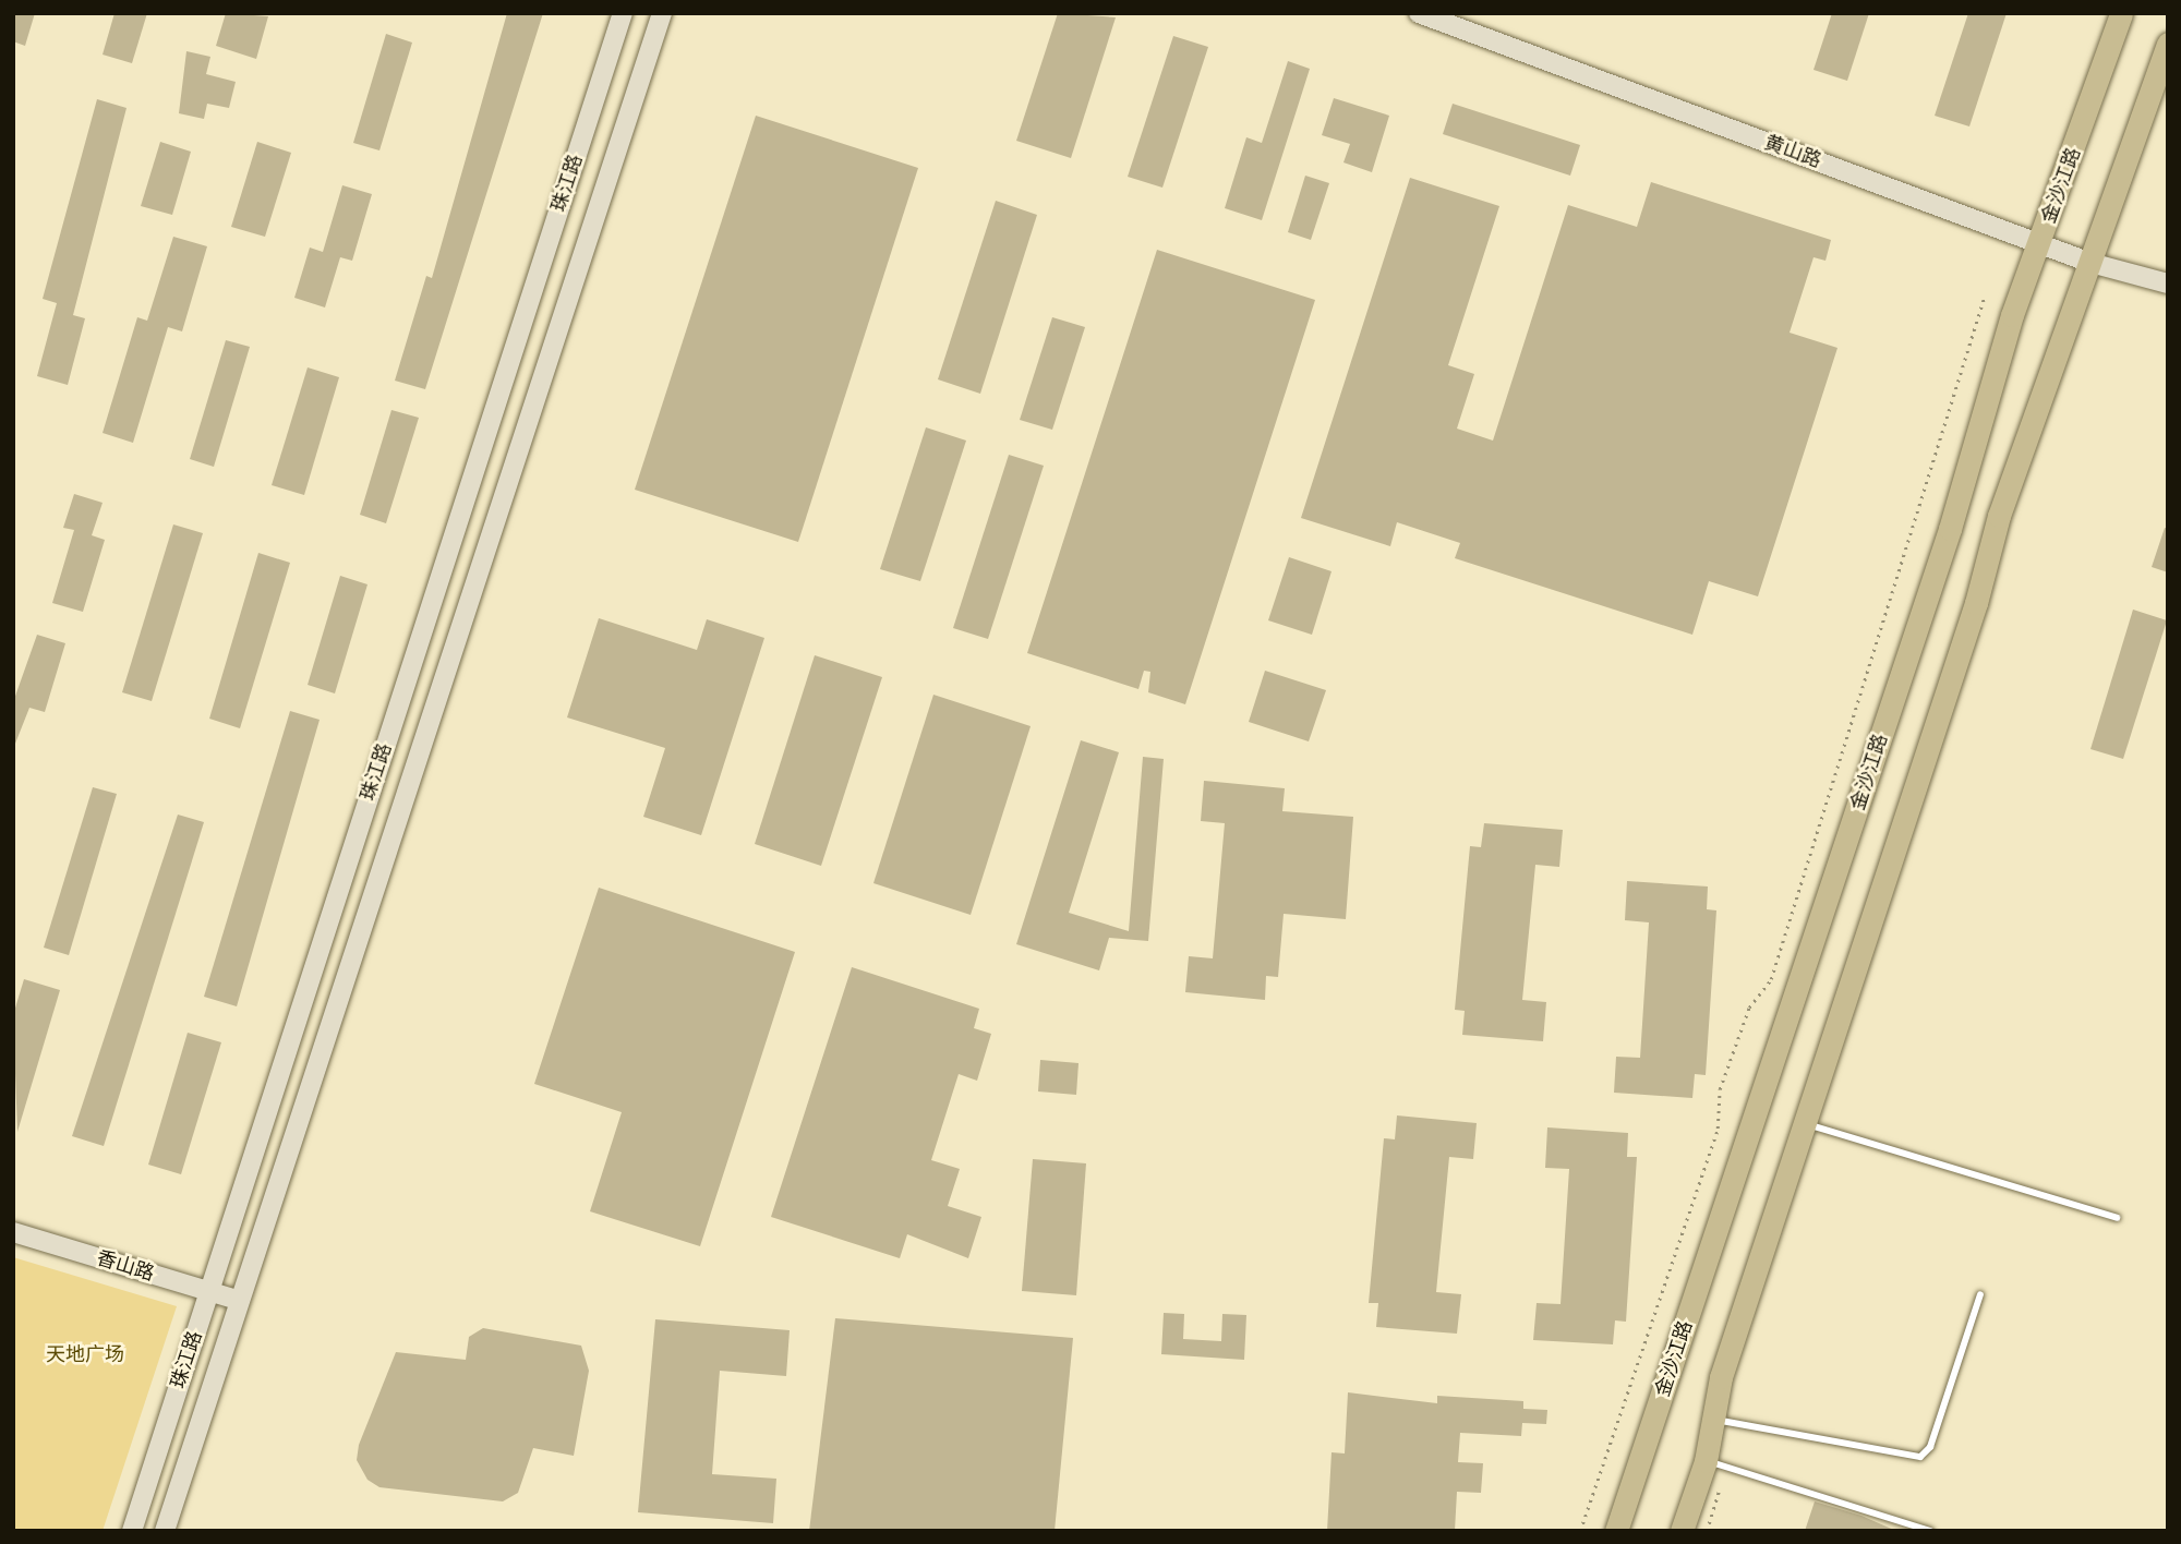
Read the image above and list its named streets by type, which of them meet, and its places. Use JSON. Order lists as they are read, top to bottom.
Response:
{
  "streets": {
    "main road": [
      "黄山路",
      "珠江路",
      "金沙江路",
      "香山路"
    ]
  },
  "crossings": [
    ["黄山路", "金沙江路"],
    ["珠江路", "香山路"]
  ],
  "parks": ["天地广场"]
}
